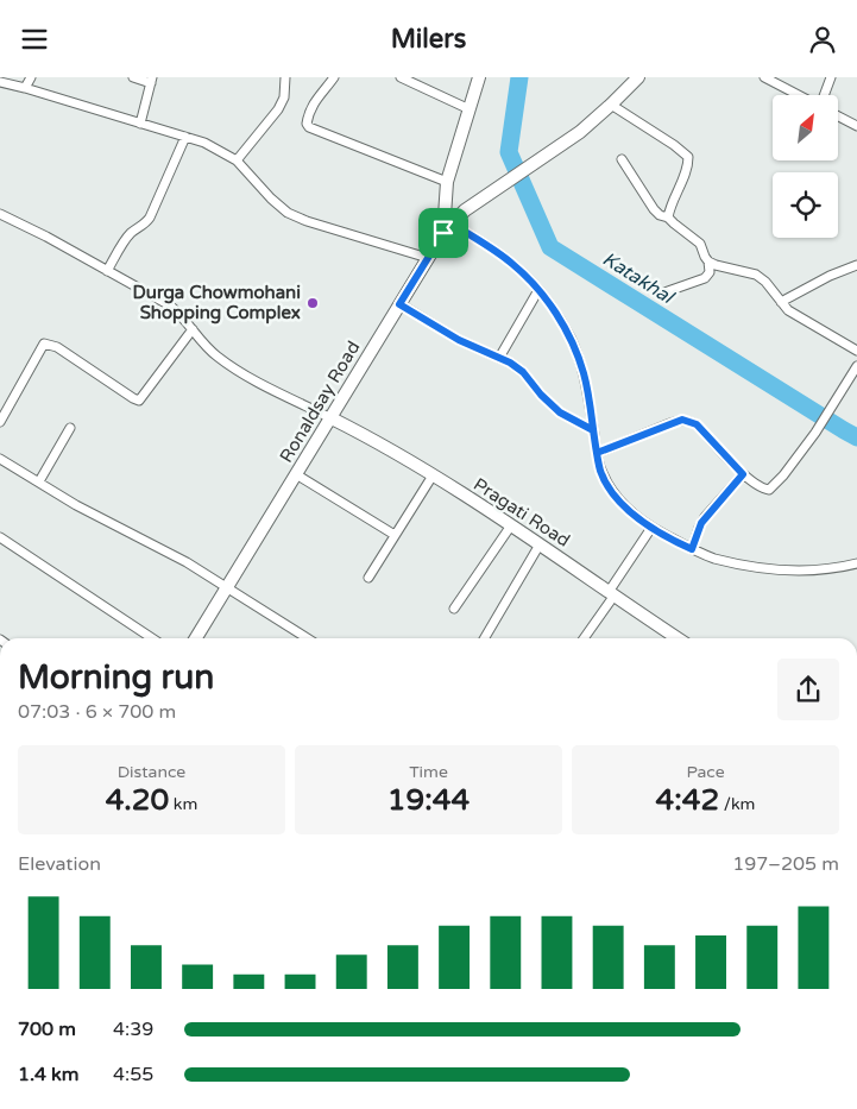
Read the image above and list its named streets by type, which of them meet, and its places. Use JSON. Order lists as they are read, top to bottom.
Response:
{
  "streets": {
    "street": ["Ronaldsay Road", "Pragati Road"]
  },
  "crossings": [
    ["Ronaldsay Road", "Pragati Road"]
  ],
  "water": ["Katakhal"],
  "places": ["Durga Chowmohani Shopping Complex"],
  "north": "top right",
  "page": {
    "header": "Milers",
    "heading": ["Morning run", "07:03 · 6 × 700 m"],
    "stats": [
      ["Distance", "4.20 km"],
      ["Time", "19:44"],
      ["Pace", "4:42 /km"]
    ],
    "chart": ["Elevation", "197–205 m"],
    "list": [
      {
        "name": "700 m",
        "note": "4:39"
      },
      {
        "name": "1.4 km",
        "note": "4:55"
      }
    ]
  }
}
